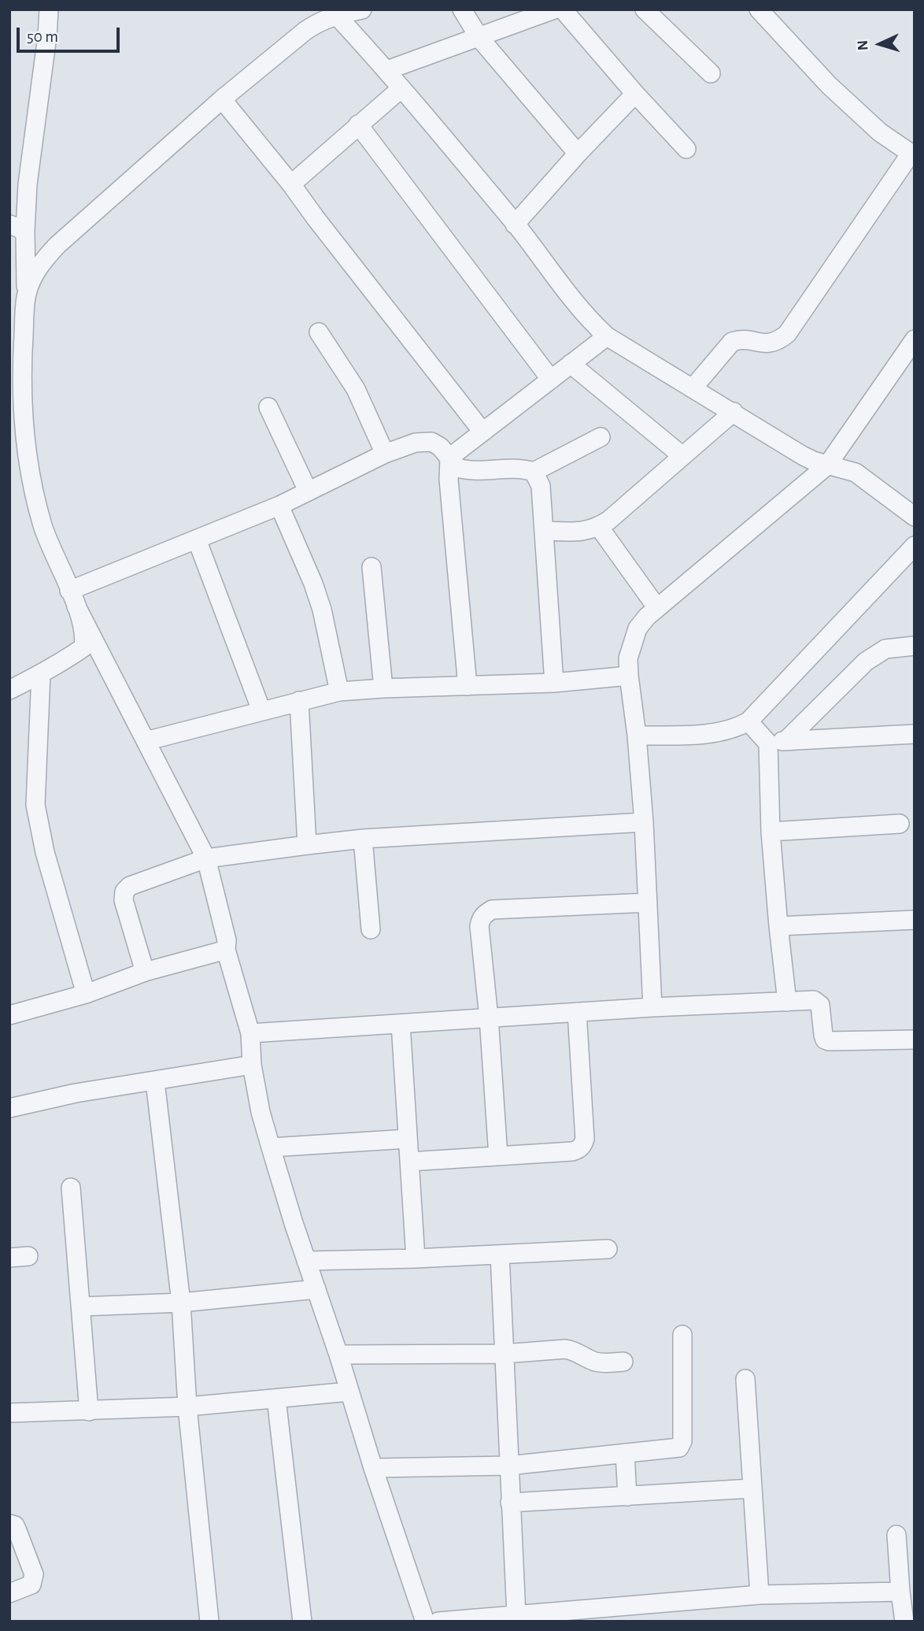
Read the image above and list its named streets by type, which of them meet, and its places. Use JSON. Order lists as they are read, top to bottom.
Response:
{
  "scale_bar": "50 m",
  "north": "left"
}
